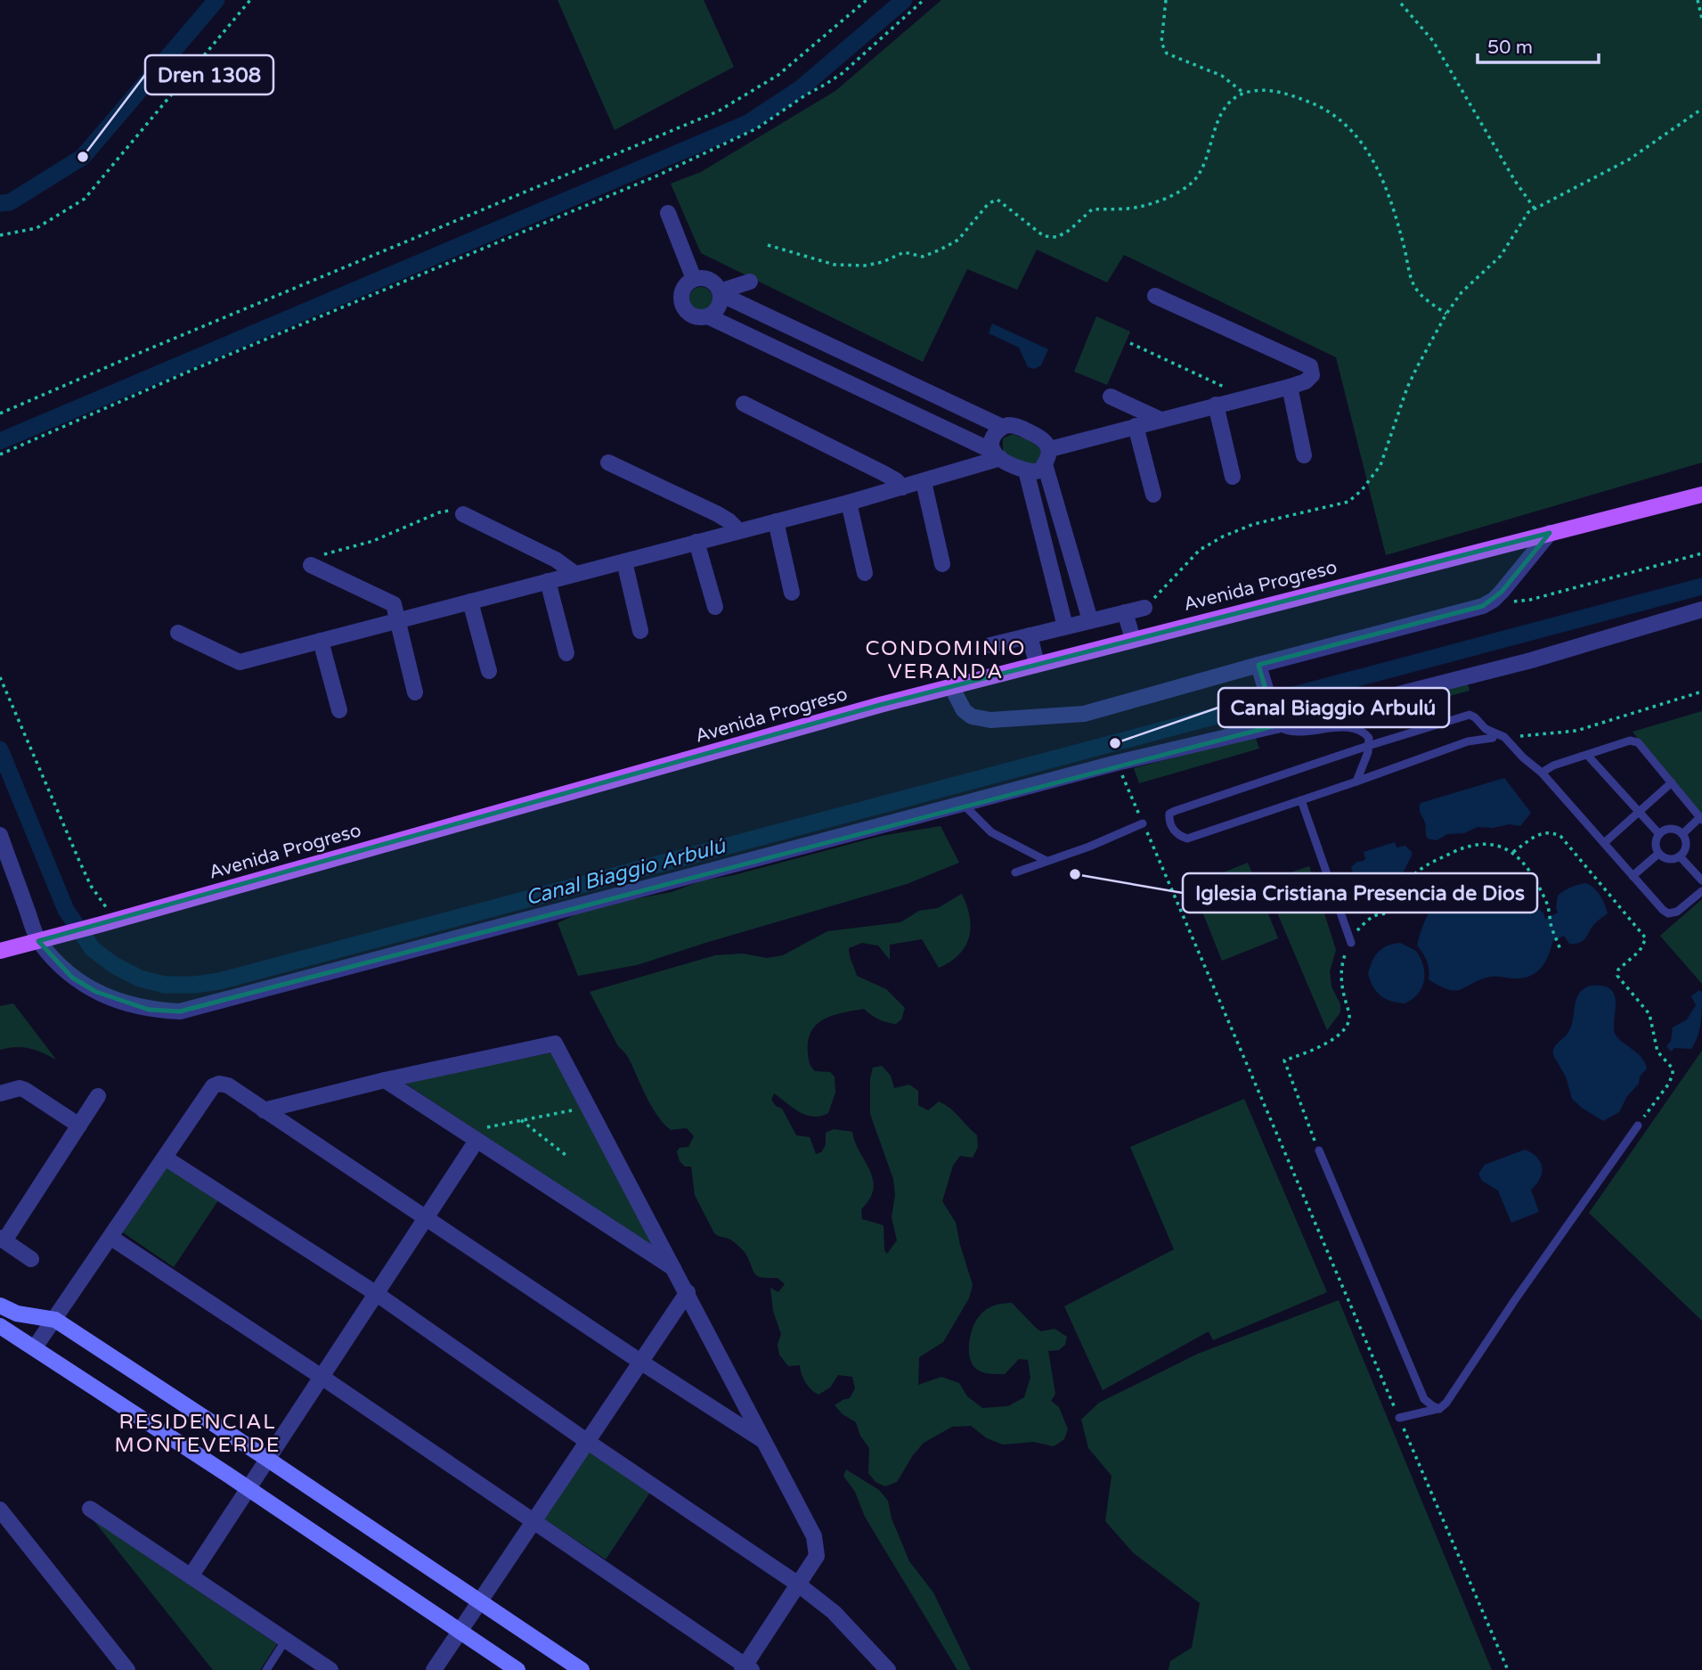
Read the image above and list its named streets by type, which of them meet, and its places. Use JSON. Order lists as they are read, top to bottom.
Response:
{
  "streets": {
    "main road": ["Avenida Progreso"]
  },
  "districts": ["CONDOMINIO VERANDA", "RESIDENCIAL MONTEVERDE"],
  "water": ["Canal Biaggio Arbulú"],
  "places": ["Dren 1308", "Canal Biaggio Arbulú", "Iglesia Cristiana Presencia de Dios"],
  "scale_bar": "50 m"
}
